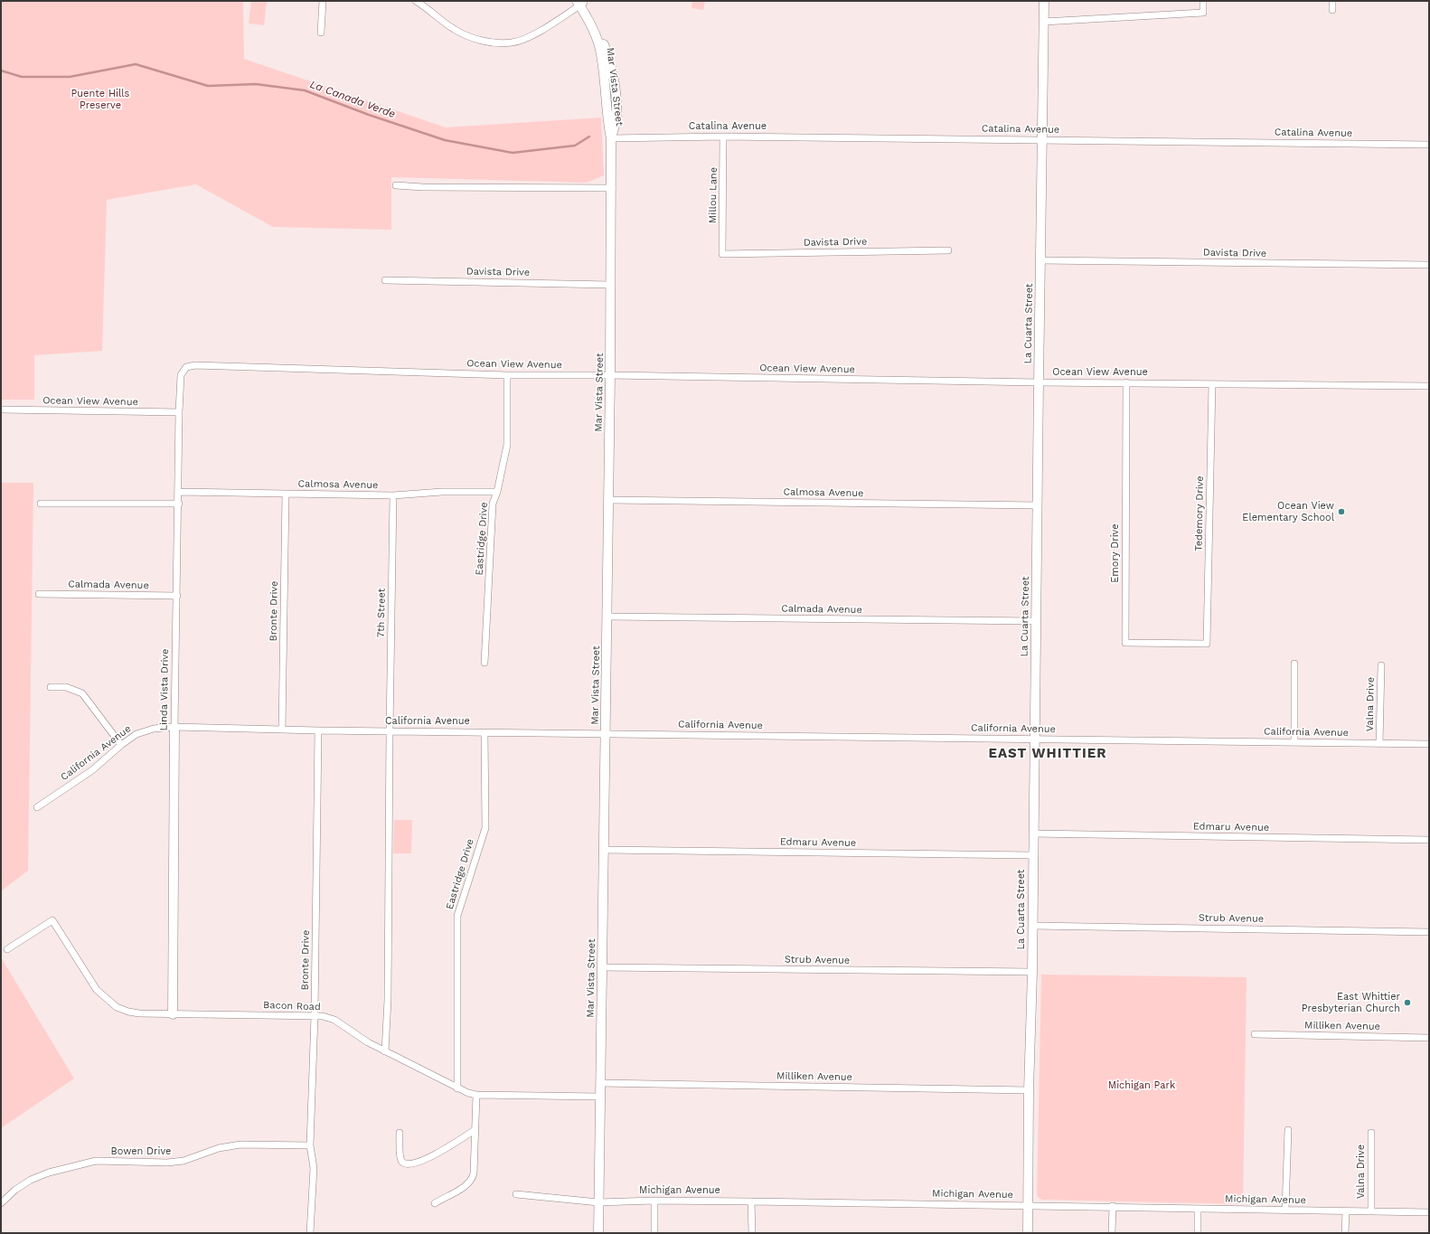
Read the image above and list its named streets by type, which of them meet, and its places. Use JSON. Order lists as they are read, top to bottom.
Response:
{
  "streets": {
    "street": [
      "Mar Vista Street",
      "Catalina Avenue",
      "Millou Lane",
      "Davista Drive",
      "La Cuarta Street",
      "Ocean View Avenue",
      "Calmosa Avenue",
      "Tedemory Drive",
      "Eastridge Drive",
      "Emory Drive",
      "Calmada Avenue",
      "Bronte Drive",
      "7th Street",
      "Linda Vista Drive",
      "Valna Drive",
      "California Avenue",
      "Edmaru Avenue",
      "Strub Avenue",
      "Bacon Road",
      "Milliken Avenue",
      "Bowen Drive",
      "Michigan Avenue"
    ]
  },
  "crossings": [
    ["Mar Vista Street", "Catalina Avenue"],
    ["Mar Vista Street", "Davista Drive"],
    ["Mar Vista Street", "Ocean View Avenue"],
    ["Mar Vista Street", "Calmosa Avenue"],
    ["Mar Vista Street", "Calmada Avenue"],
    ["Mar Vista Street", "California Avenue"],
    ["Mar Vista Street", "Edmaru Avenue"],
    ["Mar Vista Street", "Strub Avenue"],
    ["Mar Vista Street", "Bacon Road"],
    ["Mar Vista Street", "Milliken Avenue"],
    ["Mar Vista Street", "Michigan Avenue"],
    ["Catalina Avenue", "Millou Lane"],
    ["Catalina Avenue", "La Cuarta Street"],
    ["Millou Lane", "Davista Drive"],
    ["Davista Drive", "La Cuarta Street"],
    ["La Cuarta Street", "Ocean View Avenue"],
    ["La Cuarta Street", "Calmosa Avenue"],
    ["La Cuarta Street", "Calmada Avenue"],
    ["La Cuarta Street", "California Avenue"],
    ["La Cuarta Street", "Edmaru Avenue"],
    ["La Cuarta Street", "Strub Avenue"],
    ["La Cuarta Street", "Milliken Avenue"],
    ["La Cuarta Street", "Michigan Avenue"],
    ["Ocean View Avenue", "Tedemory Drive"],
    ["Ocean View Avenue", "Eastridge Drive"],
    ["Ocean View Avenue", "Emory Drive"],
    ["Ocean View Avenue", "Linda Vista Drive"],
    ["Calmosa Avenue", "Eastridge Drive"],
    ["Calmosa Avenue", "Bronte Drive"],
    ["Calmosa Avenue", "7th Street"],
    ["Calmosa Avenue", "Linda Vista Drive"],
    ["Tedemory Drive", "Emory Drive"],
    ["Eastridge Drive", "California Avenue"],
    ["Eastridge Drive", "Bacon Road"],
    ["Calmada Avenue", "Linda Vista Drive"],
    ["Bronte Drive", "California Avenue"],
    ["Bronte Drive", "Bacon Road"],
    ["Bronte Drive", "Bowen Drive"],
    ["7th Street", "California Avenue"],
    ["7th Street", "Bacon Road"],
    ["Linda Vista Drive", "California Avenue"],
    ["Linda Vista Drive", "Bacon Road"],
    ["Valna Drive", "California Avenue"],
    ["Valna Drive", "Michigan Avenue"]
  ],
  "districts": ["EAST WHITTIER"],
  "water": ["La Canada Verde"],
  "parks": ["Puente Hills Preserve", "Michigan Park"],
  "places": ["Ocean View Elementary School", "East Whittier Presbyterian Church"]
}
